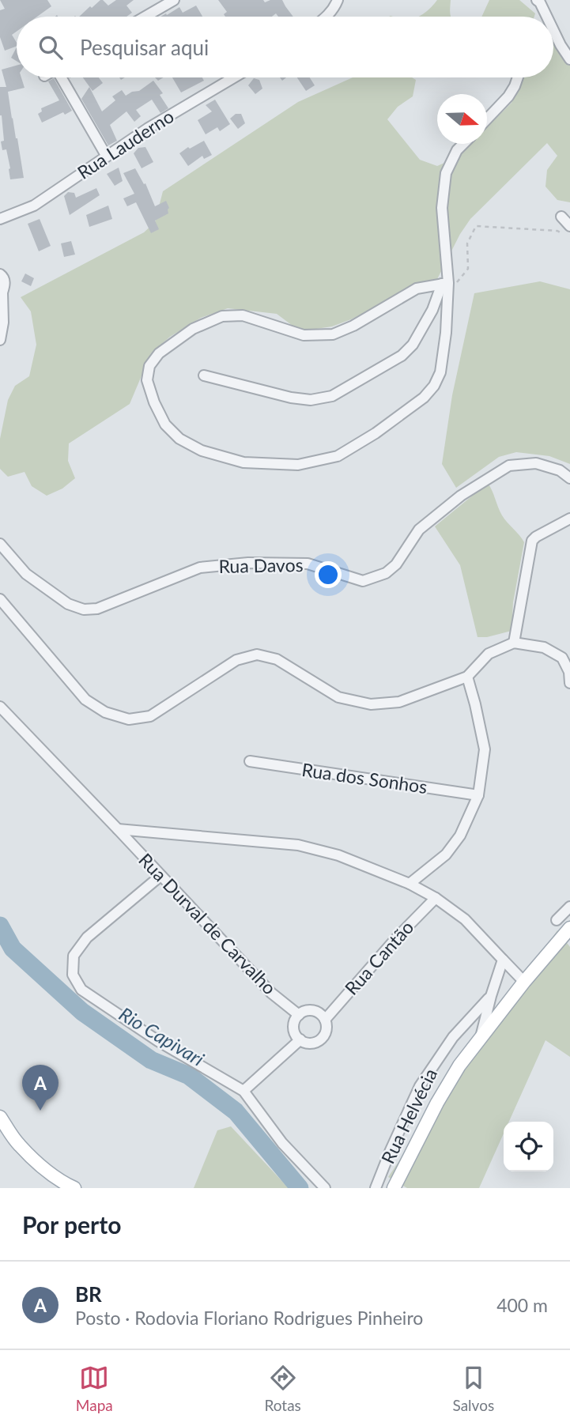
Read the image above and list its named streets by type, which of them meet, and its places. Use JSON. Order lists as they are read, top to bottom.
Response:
{
  "streets": {
    "street": [
      "Rua Lauderno",
      "Rua Davos",
      "Rua dos Sonhos",
      "Rua Durval de Carvalho",
      "Rua Cantão",
      "Rua Helvécia"
    ]
  },
  "crossings": [
    ["Rua Durval de Carvalho", "Rua Cantão"]
  ],
  "water": ["Rio Capivari"],
  "north": "right",
  "page": {
    "search": "Pesquisar aqui",
    "pins": "A",
    "heading": "Por perto",
    "list": [
      {
        "mark": "A",
        "name": "BR",
        "note": "Posto · Rodovia Floriano Rodrigues Pinheiro",
        "value": "400 m"
      }
    ],
    "nav": ["Mapa", "Rotas", "Salvos"]
  }
}
